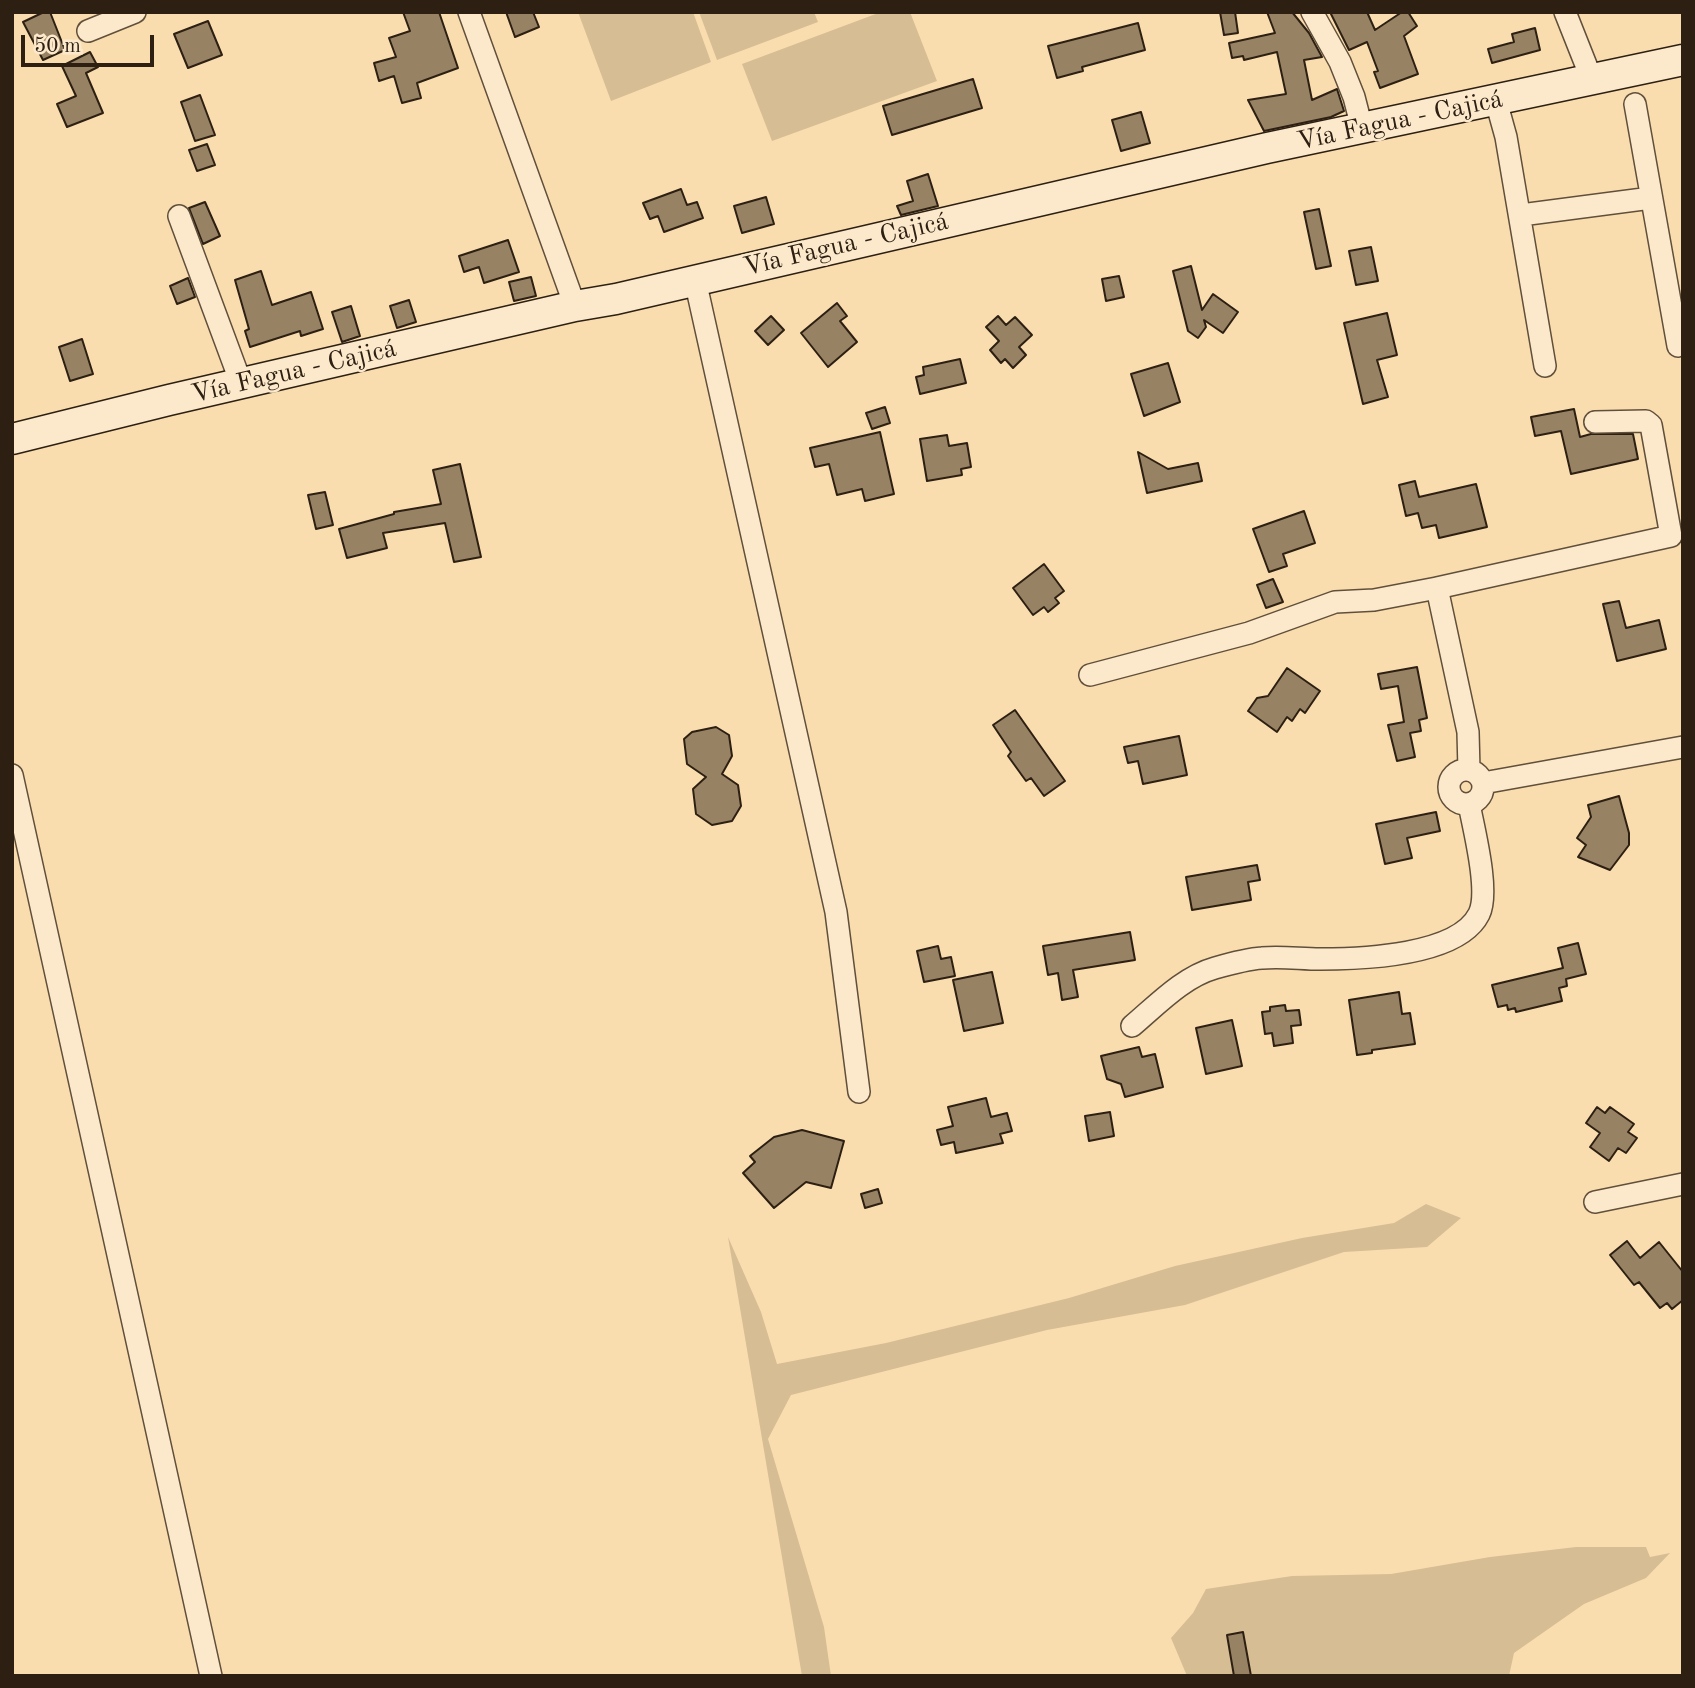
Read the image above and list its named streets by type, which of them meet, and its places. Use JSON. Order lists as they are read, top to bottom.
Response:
{
  "streets": {
    "street": ["Vía Fagua - Cajicá"]
  },
  "scale_bar": "50 m"
}
